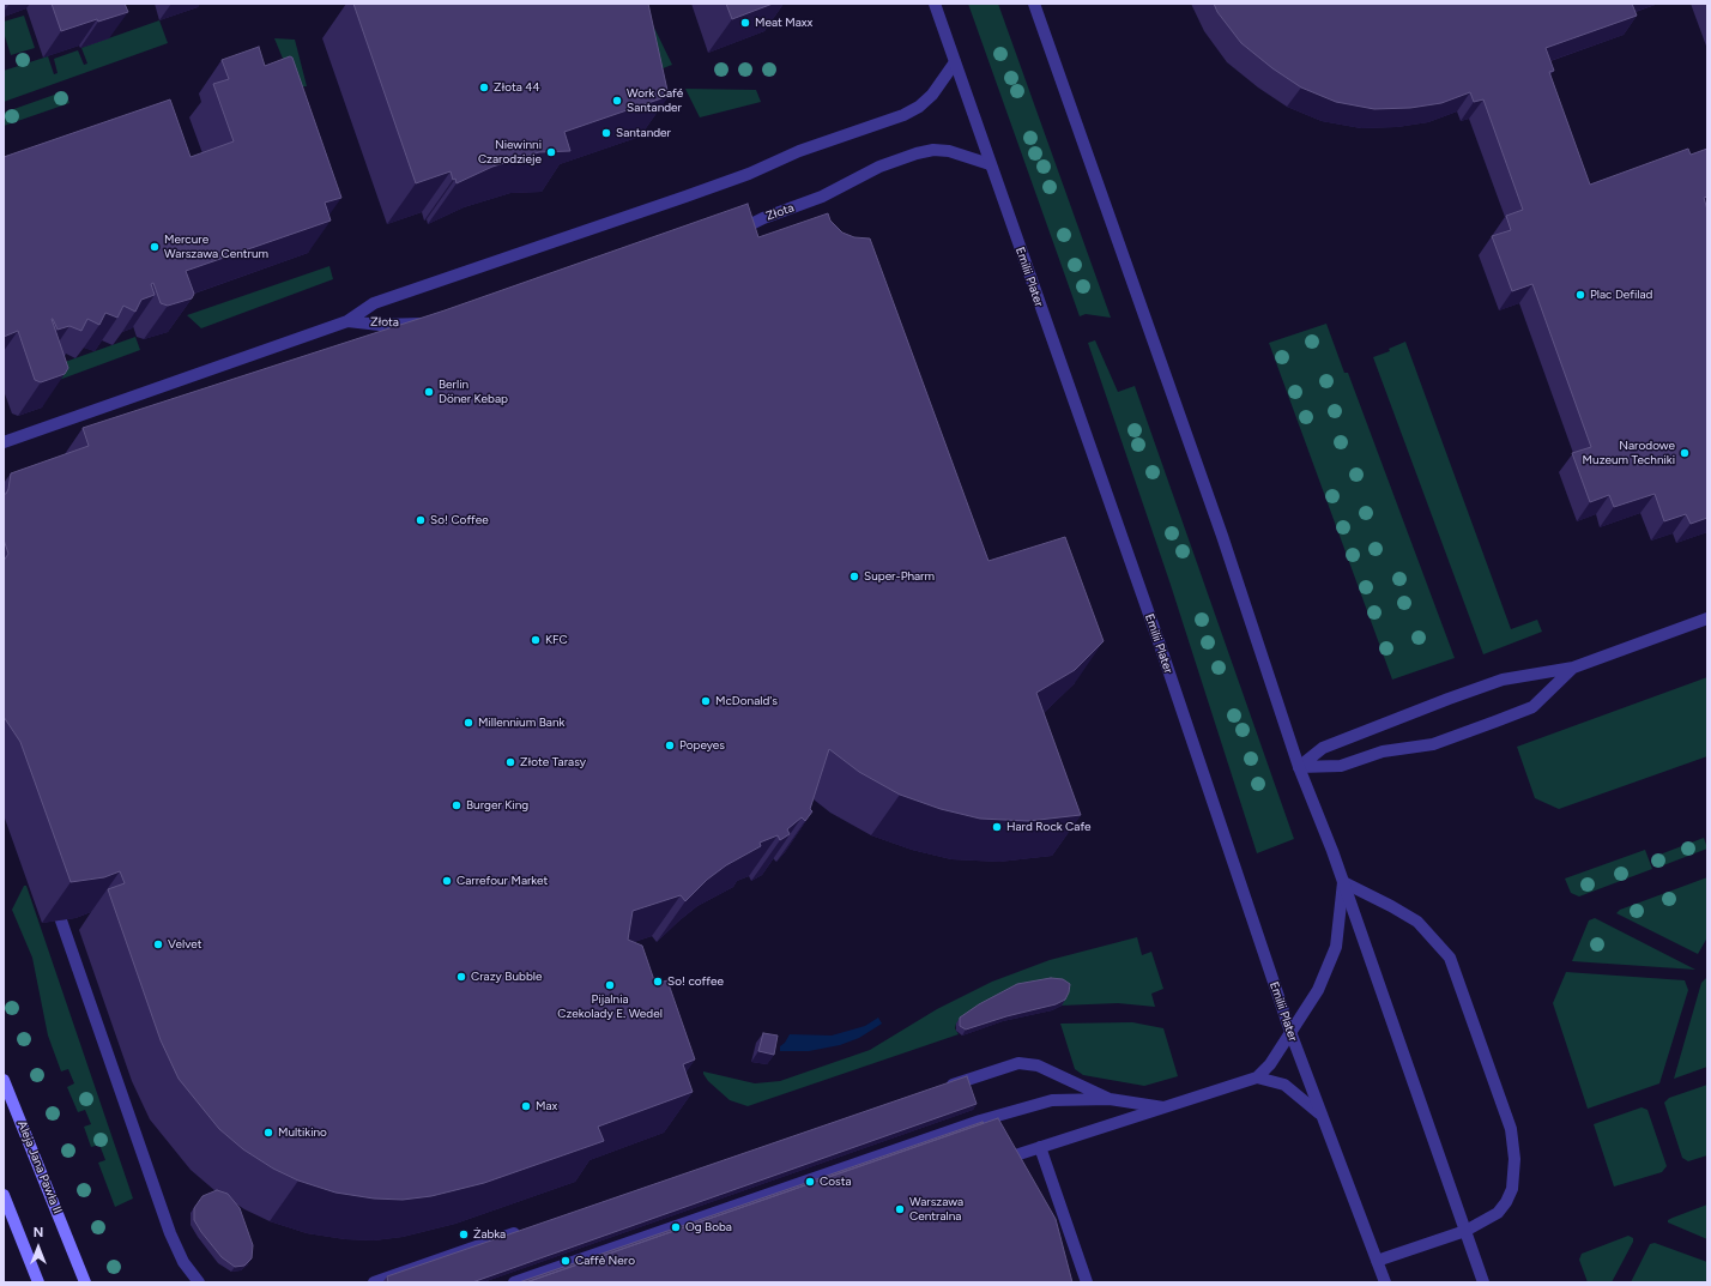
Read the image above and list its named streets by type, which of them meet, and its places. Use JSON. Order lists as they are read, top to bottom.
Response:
{
  "streets": {
    "main road": ["Aleja Jana Pawła II"],
    "street": ["Złota", "Emilii Plater"]
  },
  "crossings": [
    ["Złota", "Emilii Plater"]
  ],
  "places": [
    "Meat Maxx",
    "Złota 44",
    "Work Café Santander",
    "Santander",
    "Niewinni Czarodzieje",
    "Mercure Warszawa Centrum",
    "Plac Defilad",
    "Berlin Döner Kebap",
    "Narodowe Muzeum Techniki",
    "So! Coffee",
    "Super-Pharm",
    "KFC",
    "McDonald's",
    "Millennium Bank",
    "Popeyes",
    "Złote Tarasy",
    "Burger King",
    "Hard Rock Cafe",
    "Carrefour Market",
    "Velvet",
    "Crazy Bubble",
    "So! coffee",
    "Pijalnia Czekolady E. Wedel",
    "Max",
    "Multikino",
    "Costa",
    "Warszawa Centralna",
    "Og Boba",
    "Żabka",
    "Caffè Nero"
  ],
  "north": "top"
}
